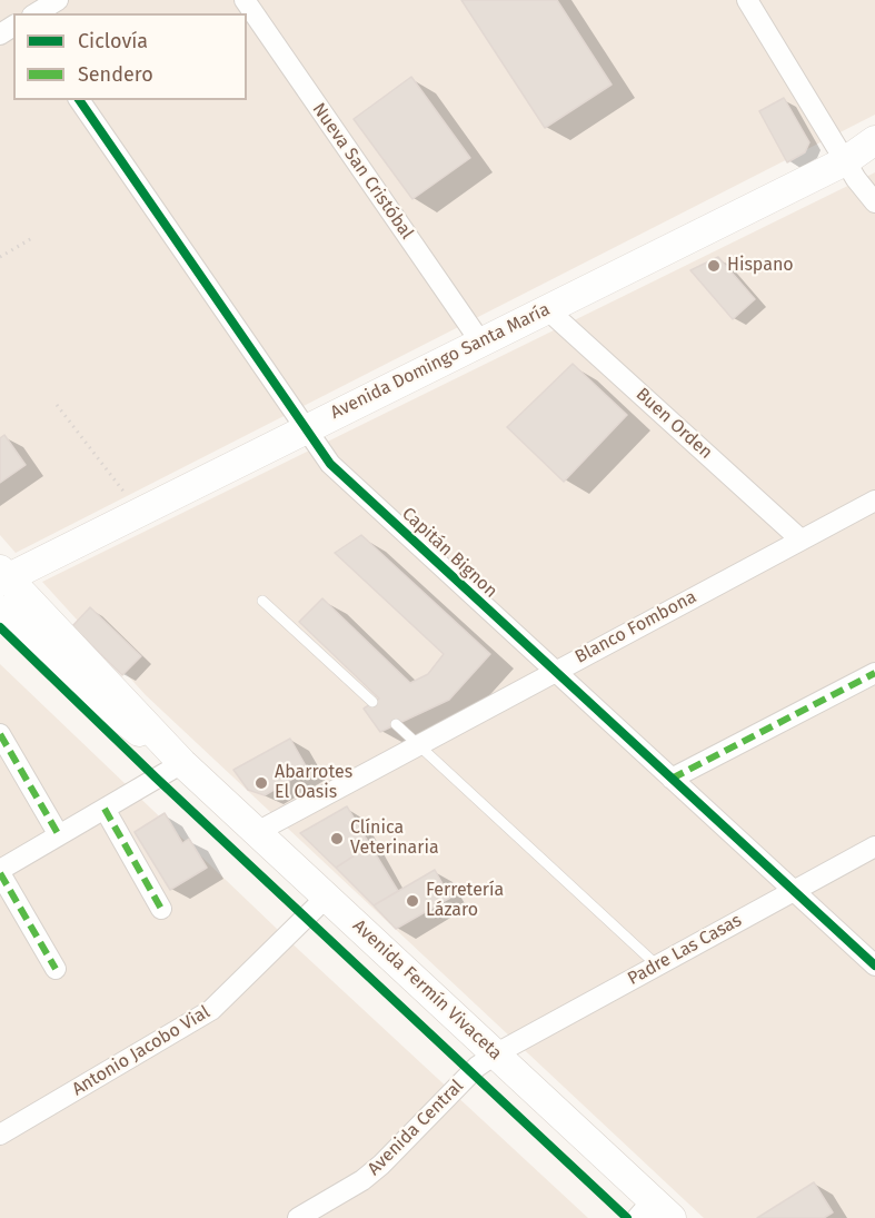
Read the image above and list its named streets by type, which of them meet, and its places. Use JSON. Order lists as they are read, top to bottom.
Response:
{
  "streets": {
    "main road": ["Avenida Domingo Santa María", "Avenida Fermín Vivaceta"],
    "street": [
      "Nueva San Cristóbal",
      "Buen Orden",
      "Capitán Bignon",
      "Blanco Fombona",
      "Padre Las Casas",
      "Antonio Jacobo Vial",
      "Avenida Central"
    ]
  },
  "crossings": [
    ["Nueva San Cristóbal", "Avenida Domingo Santa María"],
    ["Avenida Domingo Santa María", "Buen Orden"],
    ["Avenida Domingo Santa María", "Capitán Bignon"],
    ["Avenida Domingo Santa María", "Avenida Fermín Vivaceta"],
    ["Buen Orden", "Blanco Fombona"],
    ["Capitán Bignon", "Blanco Fombona"],
    ["Capitán Bignon", "Padre Las Casas"],
    ["Blanco Fombona", "Avenida Fermín Vivaceta"],
    ["Padre Las Casas", "Avenida Fermín Vivaceta"],
    ["Padre Las Casas", "Avenida Central"],
    ["Avenida Fermín Vivaceta", "Antonio Jacobo Vial"],
    ["Avenida Fermín Vivaceta", "Avenida Central"]
  ],
  "places": [
    "Hispano",
    "Abarrotes El Oasis",
    "Clínica Veterinaria",
    "Ferretería Lázaro"
  ],
  "legend": ["Ciclovía", "Sendero"]
}
